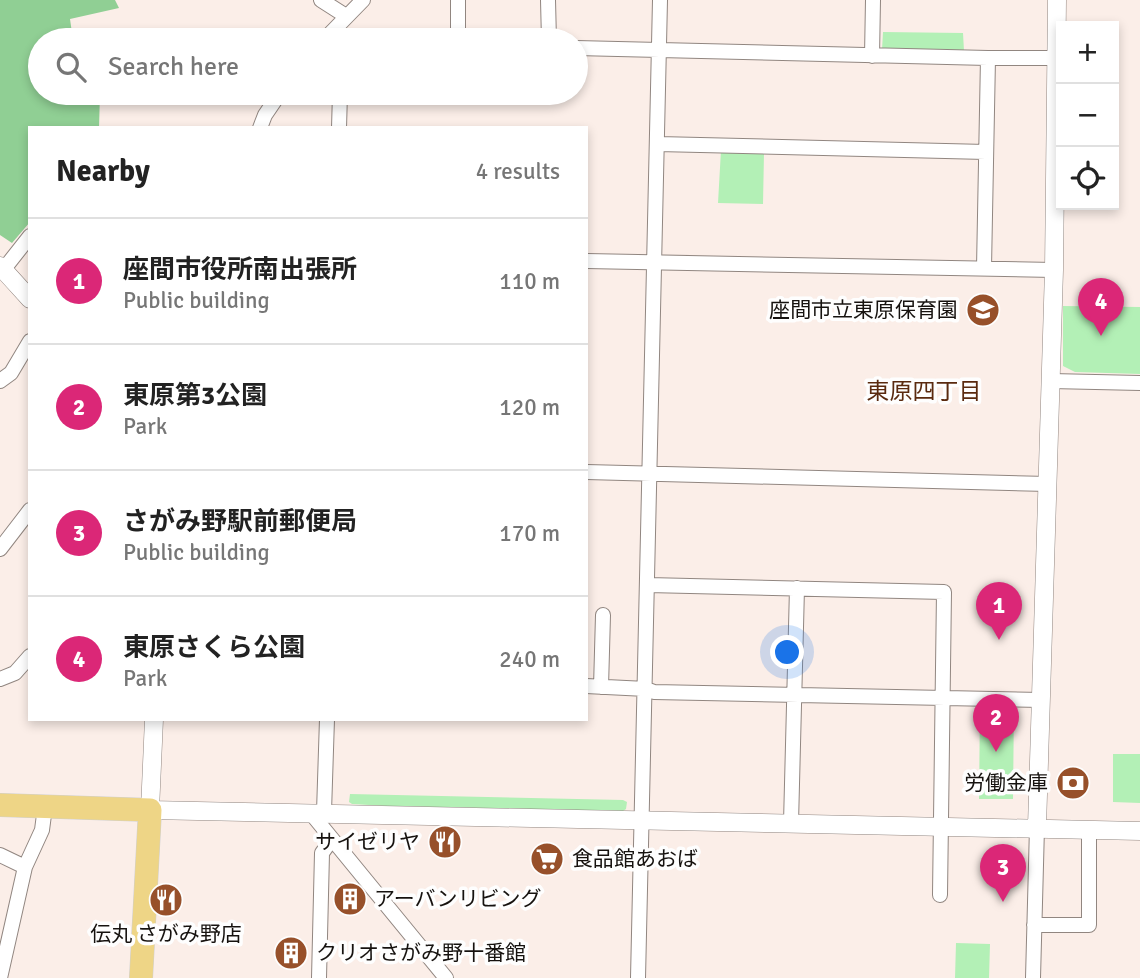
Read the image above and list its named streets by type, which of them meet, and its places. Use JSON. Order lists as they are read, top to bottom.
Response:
{
  "districts": ["東原四丁目"],
  "places": {
    "school or university": ["座間市立東原保育園"],
    "bank": ["労働金庫"],
    "restaurant": ["サイゼリヤ", "伝丸 さがみ野店"],
    "supermarket": ["食品館あおば"],
    "building": ["アーバンリビング", "クリオさがみ野十番館"]
  },
  "page": {
    "map_buttons": ["+", "−"],
    "search": "Search here",
    "heading": ["Nearby", "4 results"],
    "list": [
      {
        "mark": "1",
        "name": "座間市役所南出張所",
        "note": "Public building",
        "value": "110 m"
      },
      {
        "mark": "2",
        "name": "東原第3公園",
        "note": "Park",
        "value": "120 m"
      },
      {
        "mark": "3",
        "name": "さがみ野駅前郵便局",
        "note": "Public building",
        "value": "170 m"
      },
      {
        "mark": "4",
        "name": "東原さくら公園",
        "note": "Park",
        "value": "240 m"
      }
    ],
    "pins": [
      "4",
      "1",
      "2",
      "3"
    ]
  }
}
